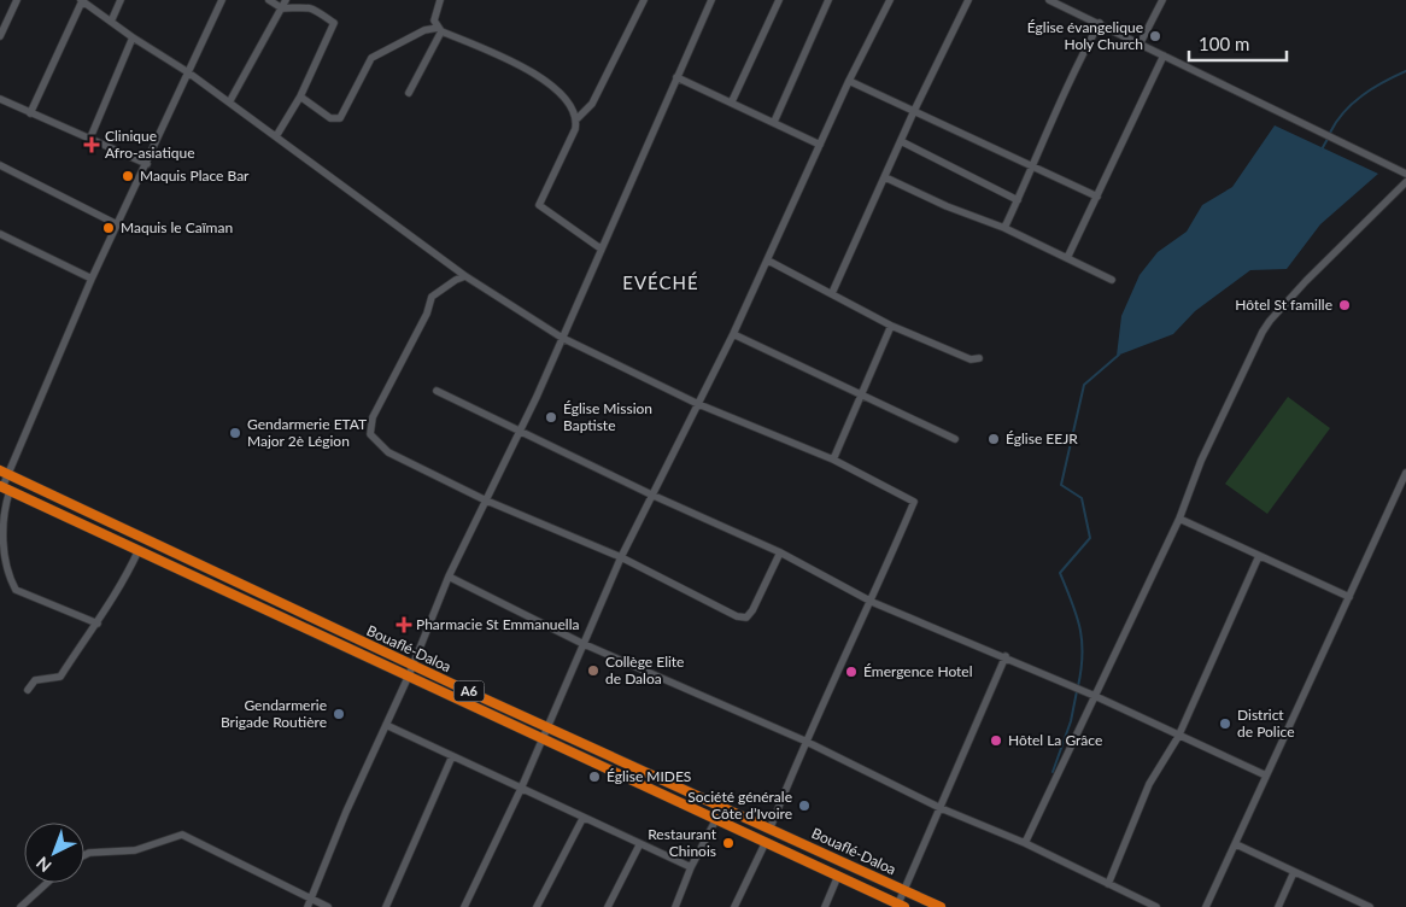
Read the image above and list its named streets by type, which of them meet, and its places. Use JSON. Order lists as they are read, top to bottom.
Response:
{
  "streets": {
    "highway": ["Bouaflé-Daloa", "A6"]
  },
  "districts": ["EVÉCHÉ"],
  "places": {
    "other": [
      "Église évangelique Holy Church",
      "Maquis Place Bar",
      "Maquis le Caïman",
      "Hôtel St famille",
      "Église Mission Baptiste",
      "Gendarmerie ETAT Major 2è Légion",
      "Église EEJR",
      "Collège Elite de Daloa",
      "Émergence Hotel",
      "Gendarmerie Brigade Routière",
      "District de Police",
      "Hôtel La Grâce",
      "Église MIDES",
      "Société générale Côte d’Ivoire",
      "Restaurant Chinois"
    ],
    "health": ["Clinique Afro-asiatique", "Pharmacie St Emmanuella"]
  },
  "scale_bar": "100 m",
  "north": "bottom left"
}
